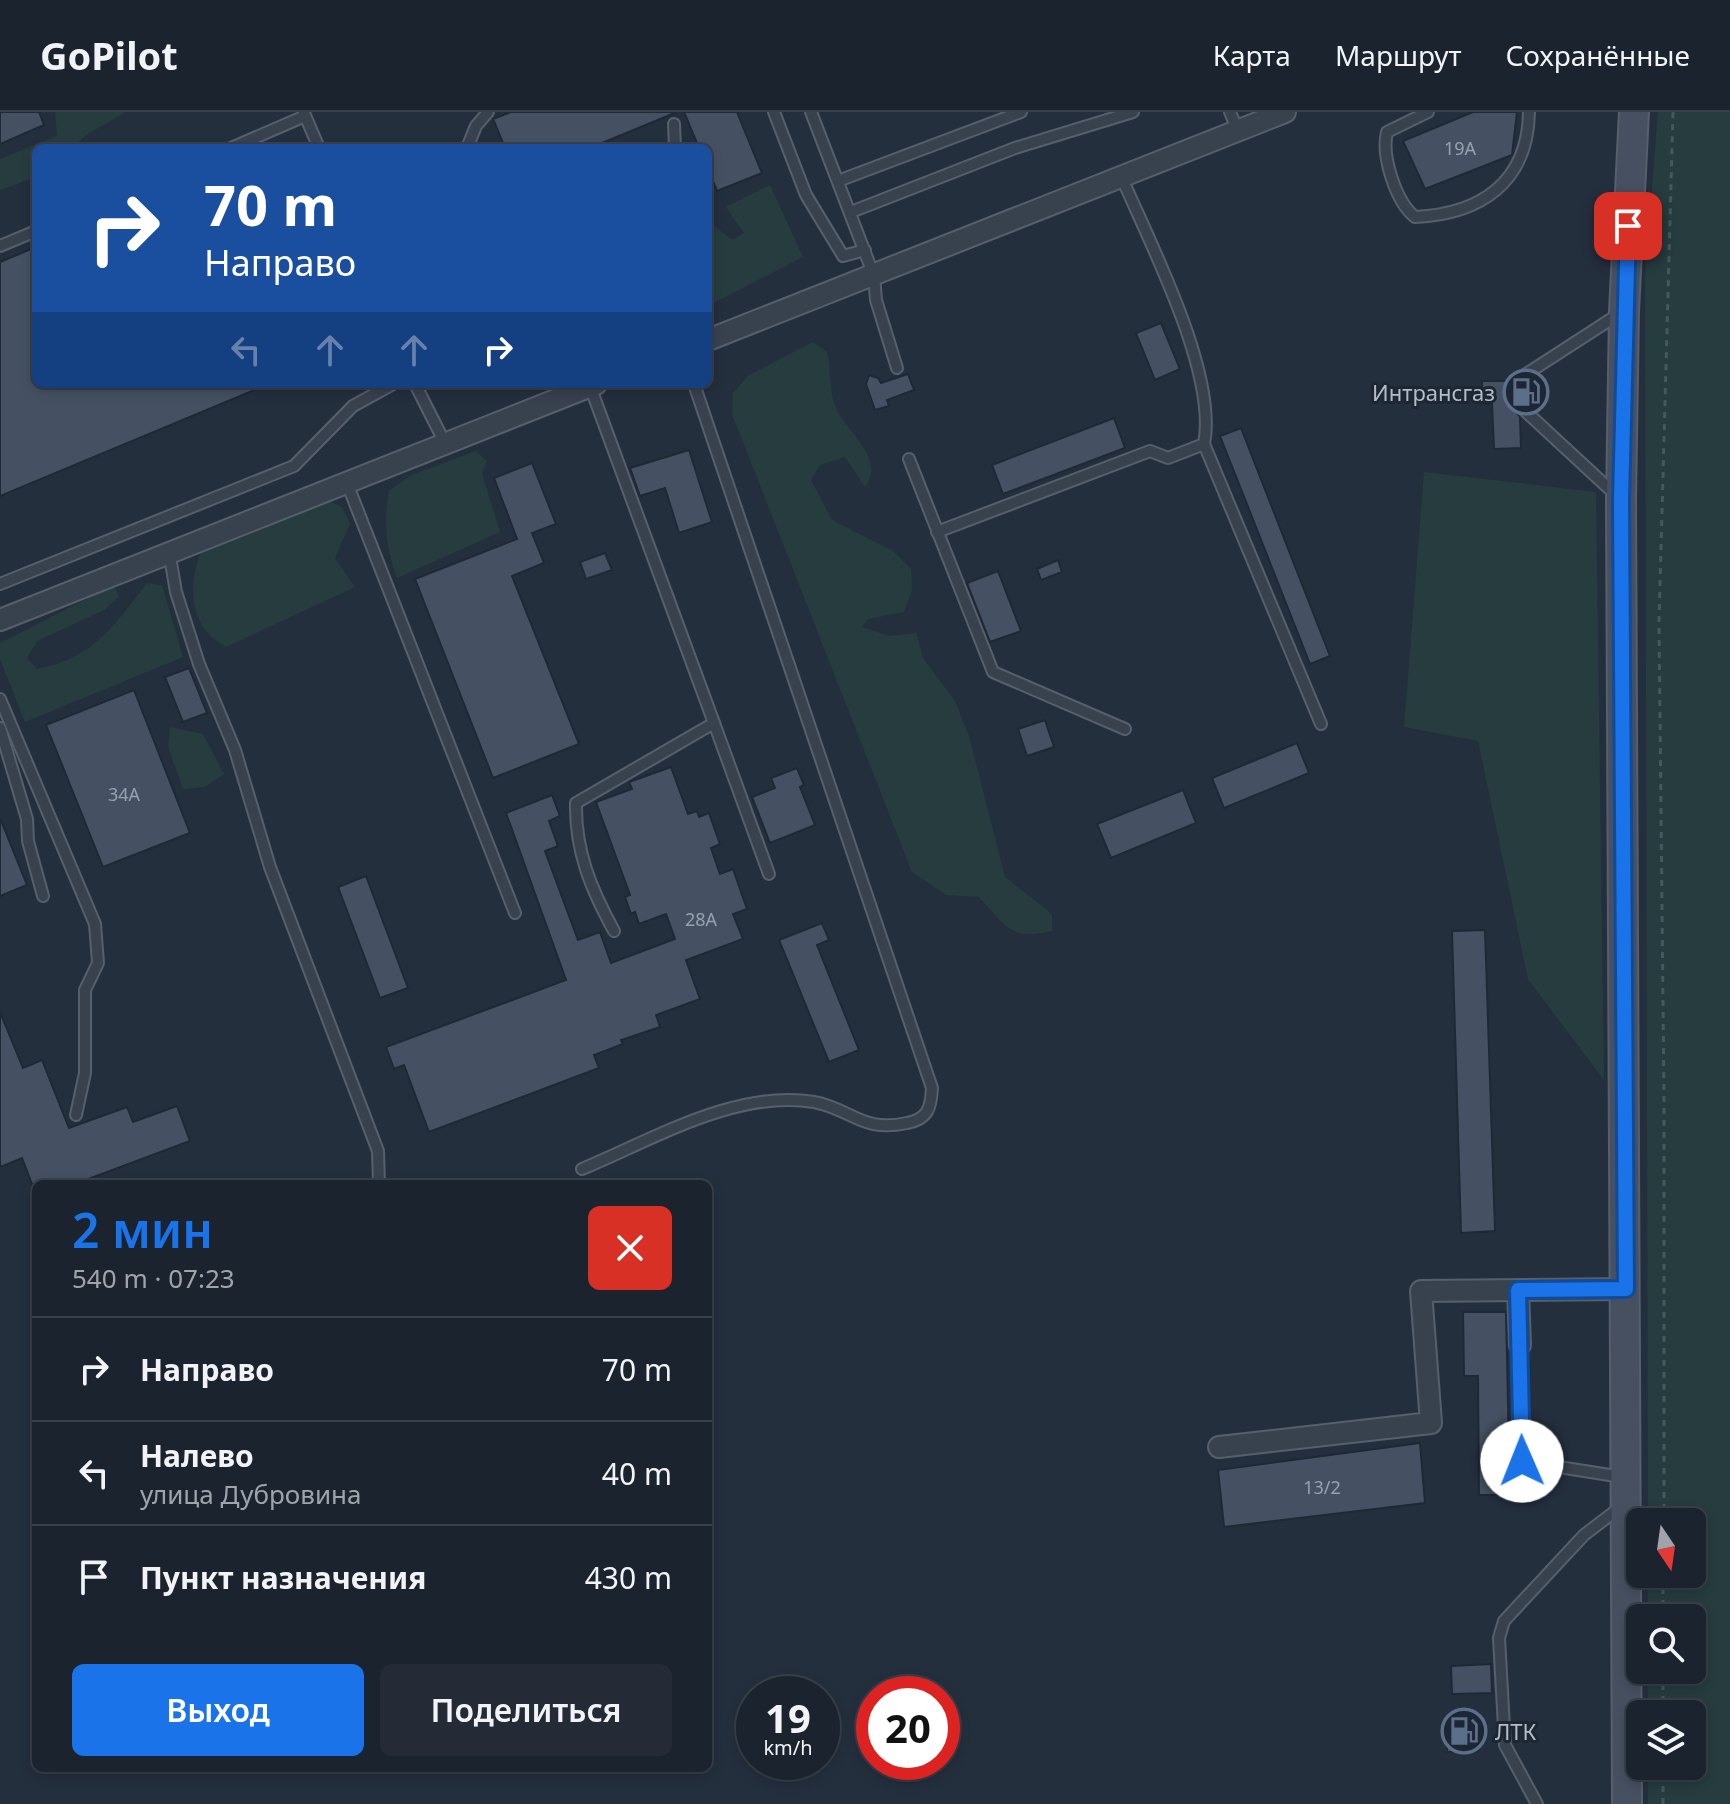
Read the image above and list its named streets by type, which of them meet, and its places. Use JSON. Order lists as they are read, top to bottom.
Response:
{
  "places": {
    "fuel station": ["Интрансгаз", "ЛТК"]
  },
  "house_numbers": [
    "19А",
    "34А",
    "28А",
    "13/2"
  ],
  "north": "bottom",
  "page": {
    "header": "GoPilot",
    "nav": ["Карта", "Маршрут", "Сохранённые"],
    "turn": ["70 m", "Направо"],
    "heading": ["2 мин", "540 m · 07:23"],
    "list": [
      {
        "name": "Направо",
        "value": "70 m"
      },
      {
        "name": "Налево",
        "note": "улица Дубровина",
        "value": "40 m"
      },
      {
        "name": "Пункт назначения",
        "value": "430 m"
      }
    ],
    "buttons": ["Выход", "Поделиться"],
    "speed": "19 km/h",
    "limit": "20"
  }
}
